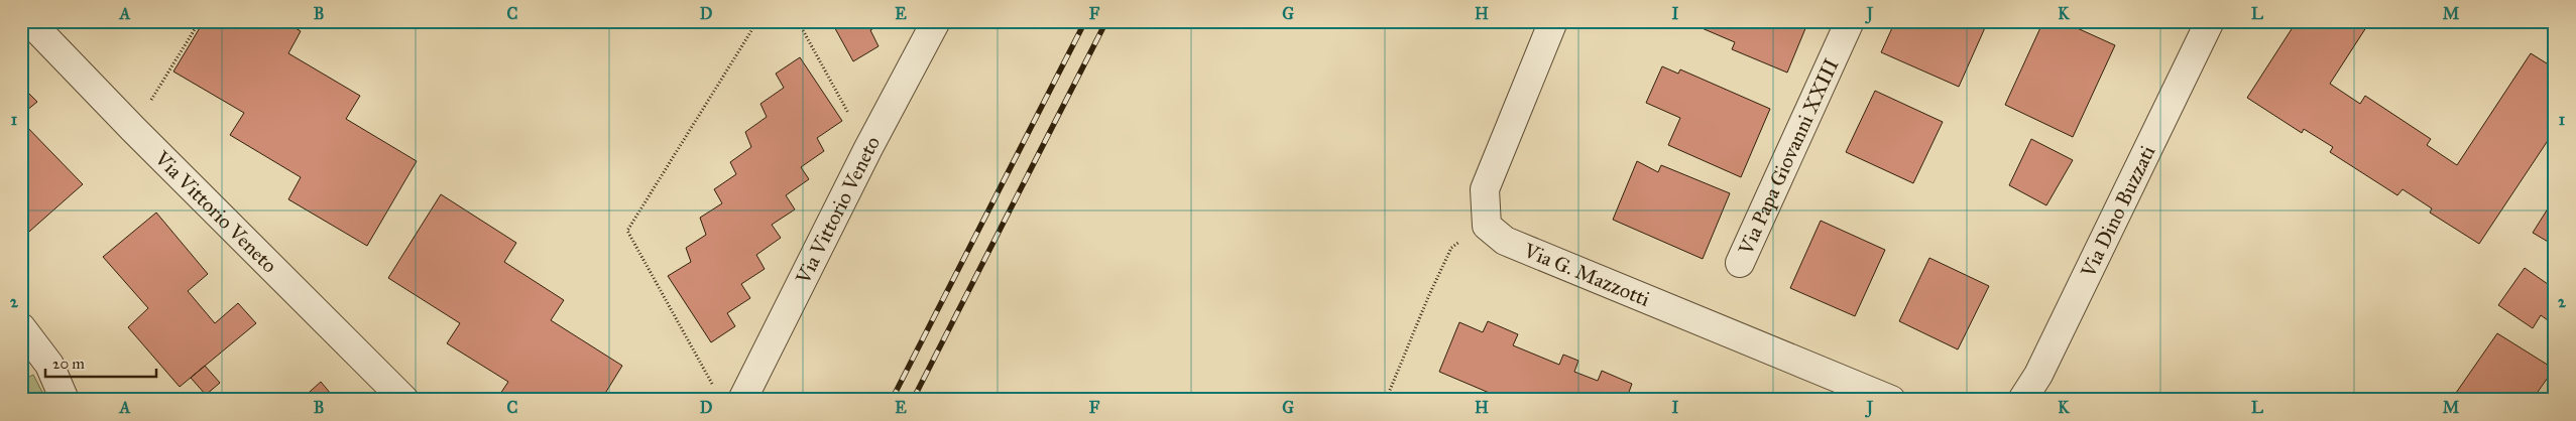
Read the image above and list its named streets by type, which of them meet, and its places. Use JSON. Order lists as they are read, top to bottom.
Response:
{
  "streets": {
    "street": [
      "Via Papa Giovanni XXIII",
      "Via Vittorio Veneto",
      "Via Dino Buzzati",
      "Via G. Mazzotti"
    ]
  },
  "scale_bar": "20 m",
  "grid": {
    "columns": [
      "A",
      "B",
      "C",
      "D",
      "E",
      "F",
      "G",
      "H",
      "I",
      "J",
      "K",
      "L",
      "M"
    ],
    "rows": ["1", "2"]
  }
}
